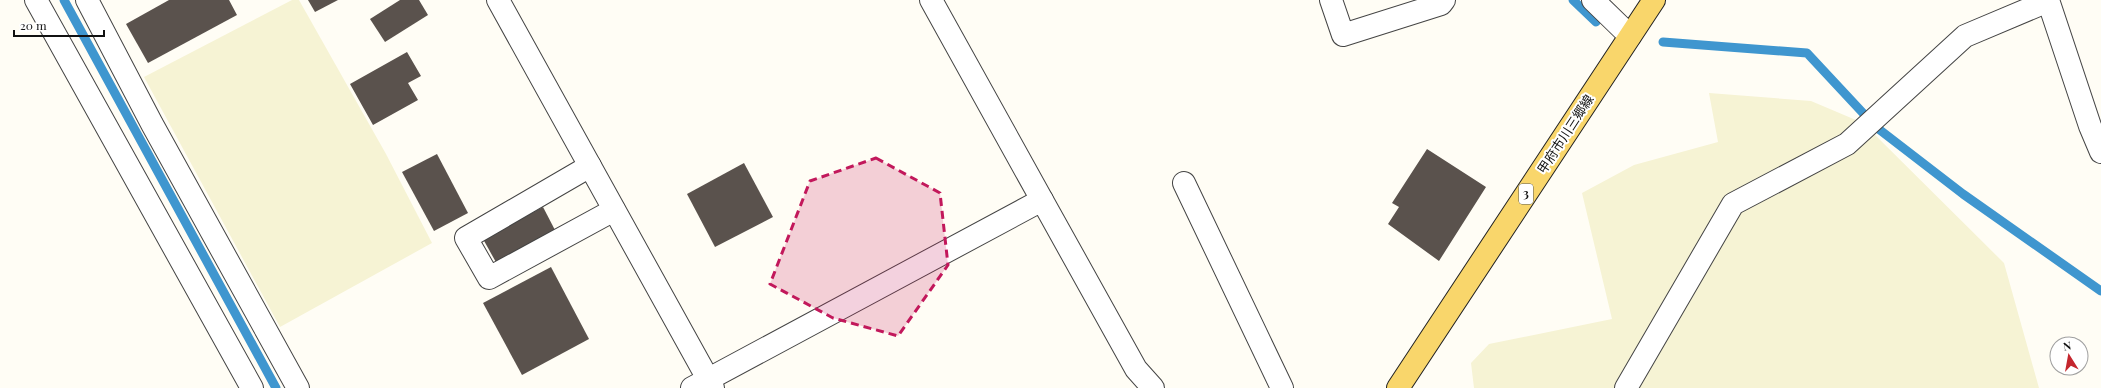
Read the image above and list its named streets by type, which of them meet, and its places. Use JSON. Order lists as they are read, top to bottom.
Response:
{
  "streets": {
    "main road": ["甲府市川三郷線", "3"]
  },
  "scale_bar": "20 m",
  "north": "top"
}
